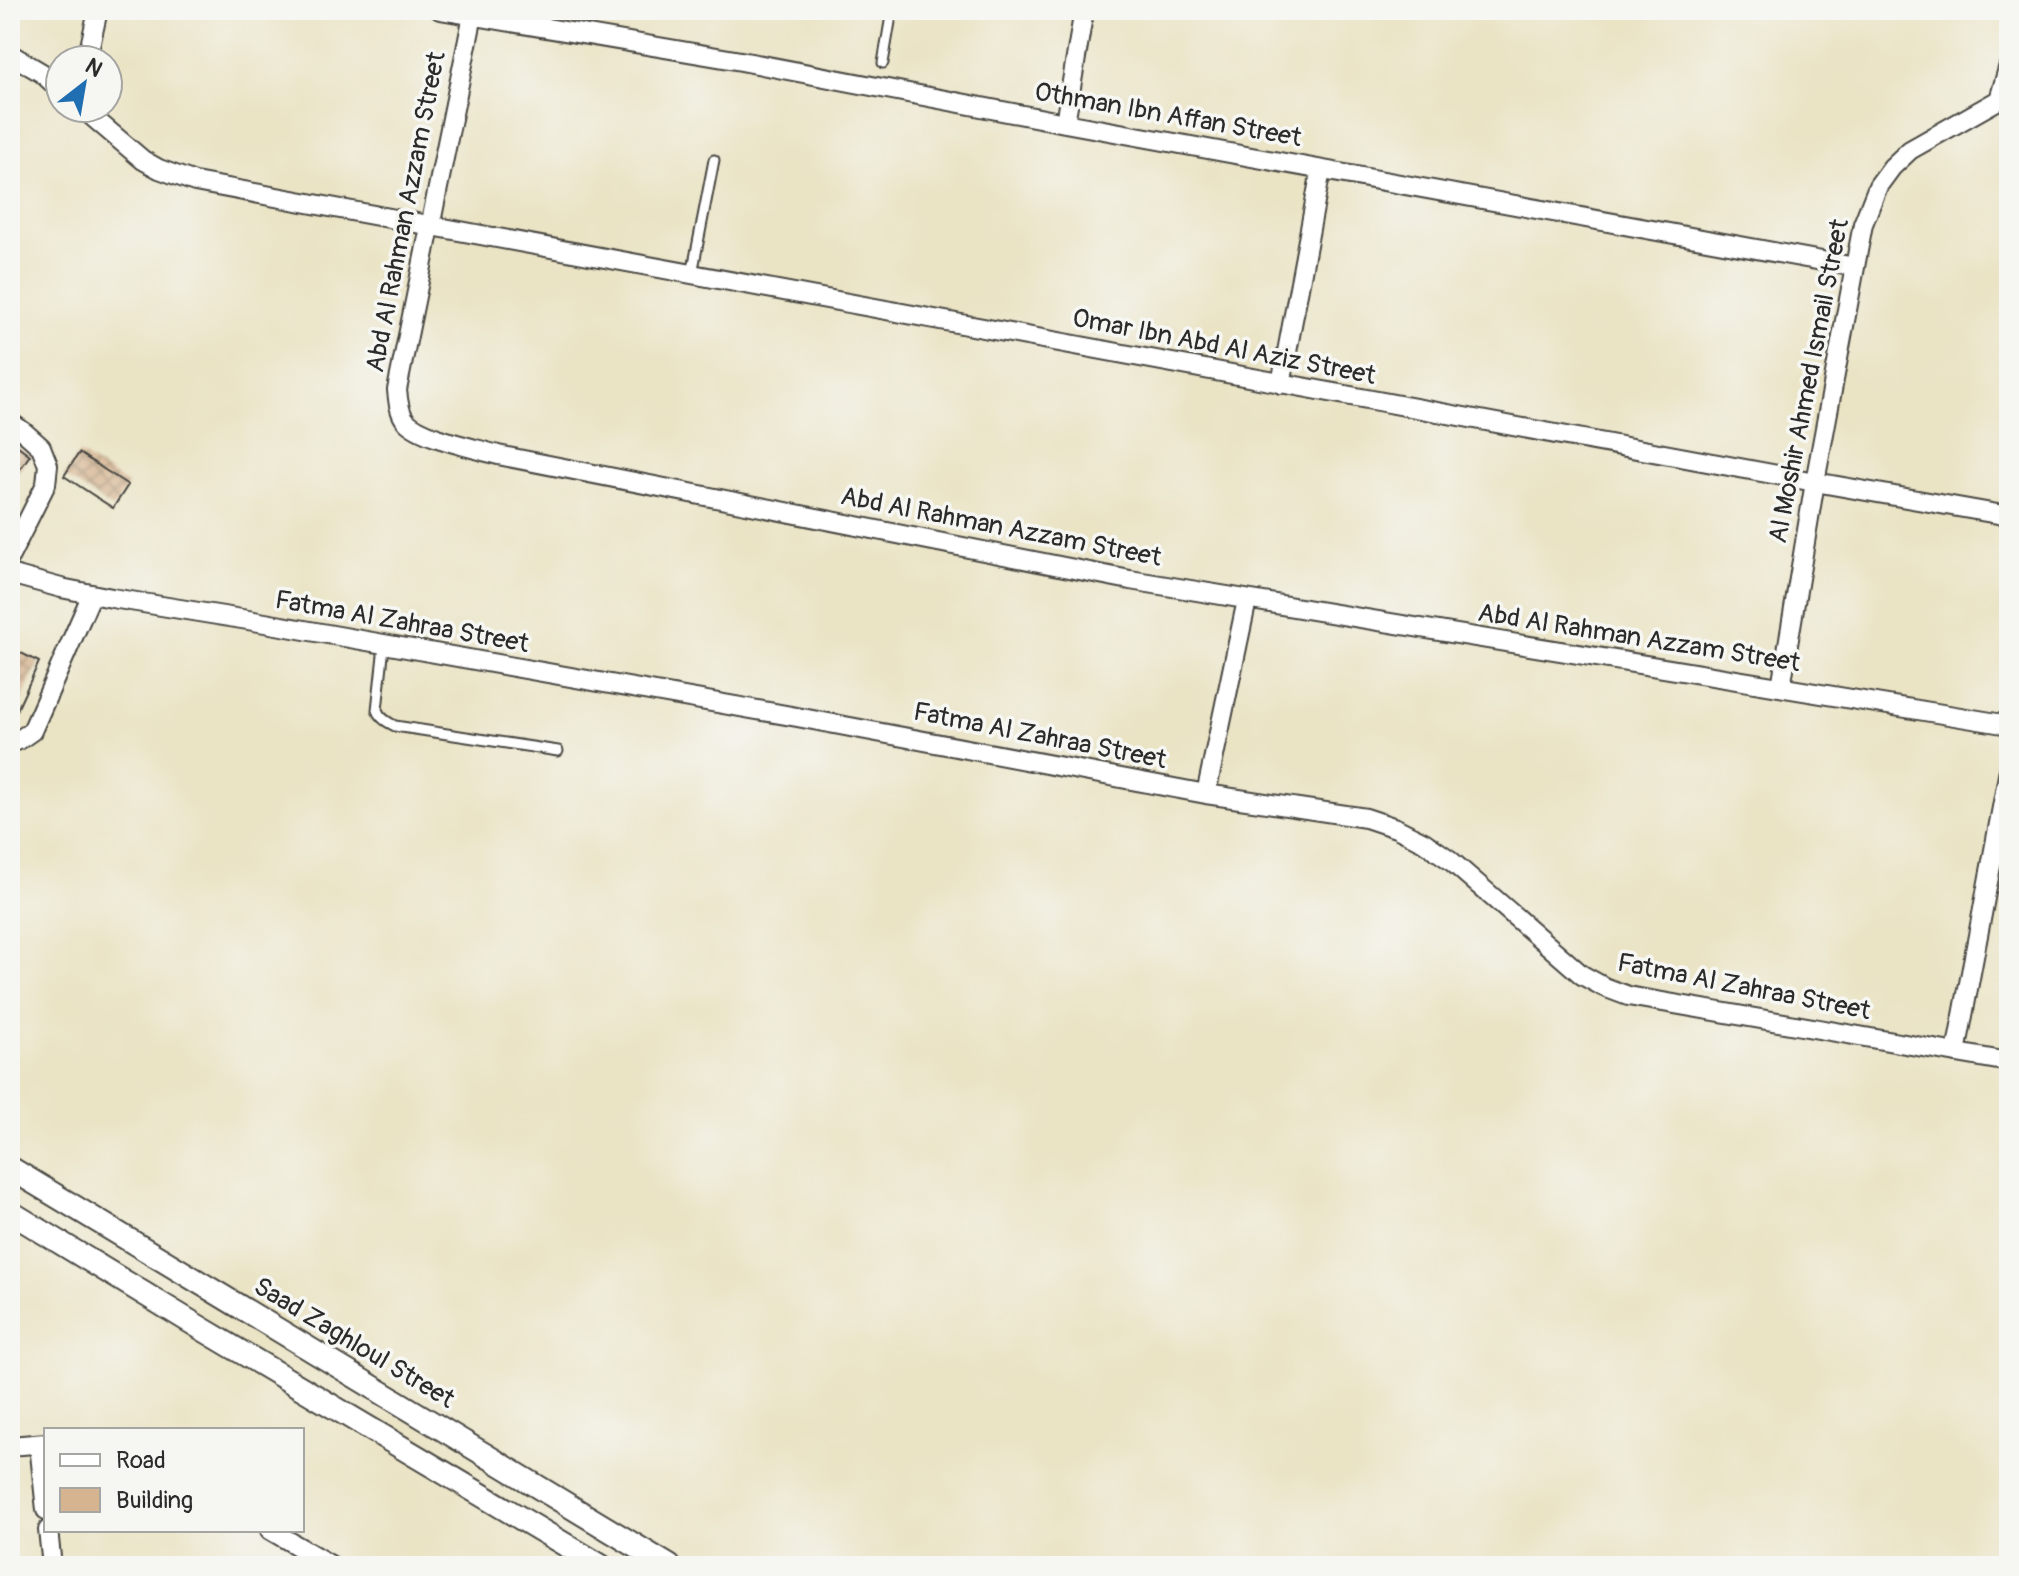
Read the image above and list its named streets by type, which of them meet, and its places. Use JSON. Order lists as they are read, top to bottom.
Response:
{
  "streets": {
    "street": [
      "Othman Ibn Affan Street",
      "Abd Al Rahman Azzam Street",
      "Omar Ibn Abd Al Aziz Street",
      "Al Moshir Ahmed Ismail Street",
      "Fatma Al Zahraa Street",
      "Saad Zaghloul Street"
    ]
  },
  "crossings": [
    ["Othman Ibn Affan Street", "Abd Al Rahman Azzam Street"],
    ["Othman Ibn Affan Street", "Al Moshir Ahmed Ismail Street"],
    ["Abd Al Rahman Azzam Street", "Omar Ibn Abd Al Aziz Street"],
    ["Abd Al Rahman Azzam Street", "Al Moshir Ahmed Ismail Street"],
    ["Omar Ibn Abd Al Aziz Street", "Al Moshir Ahmed Ismail Street"]
  ],
  "legend": ["Road", "Building"],
  "north": "top right"
}
